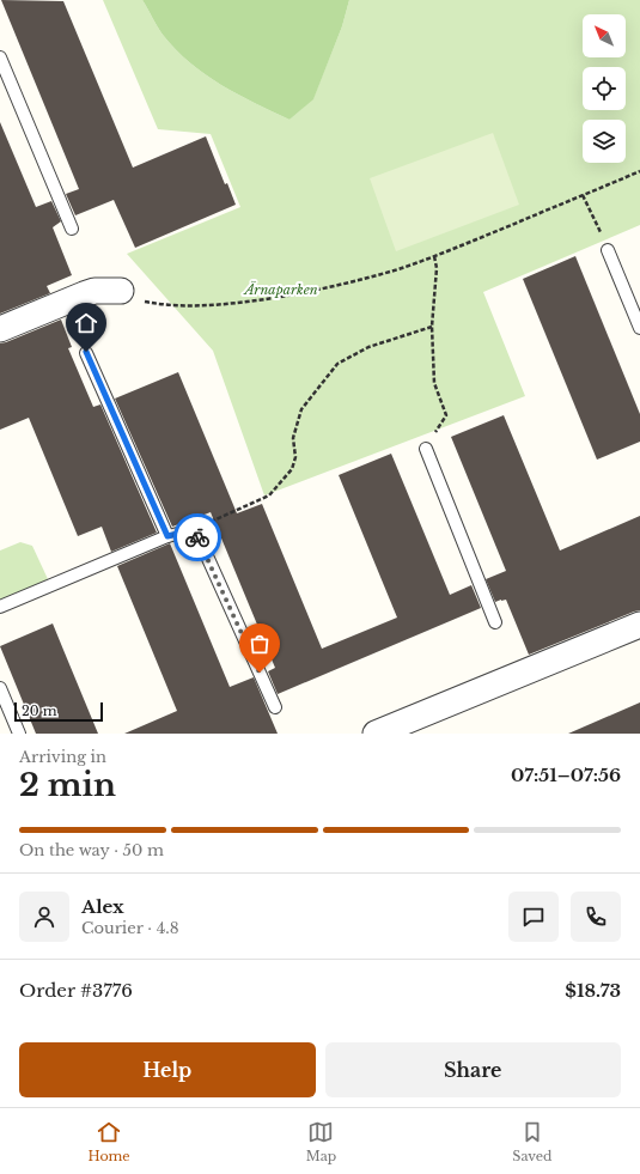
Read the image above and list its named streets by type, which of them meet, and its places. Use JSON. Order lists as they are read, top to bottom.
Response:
{
  "parks": ["Ärnaparken"],
  "scale_bar": "20 m",
  "north": "top left",
  "page": {
    "scale": "20 m",
    "heading": ["2 min", "Arriving in", "07:51–07:56"],
    "panel": [
      "Alex",
      "Courier · 4.8",
      "Order #3776",
      "$18.73"
    ],
    "bar": "On the way · 50 m",
    "buttons": ["Help", "Share"],
    "tabs": ["Home", "Map", "Saved"]
  }
}
